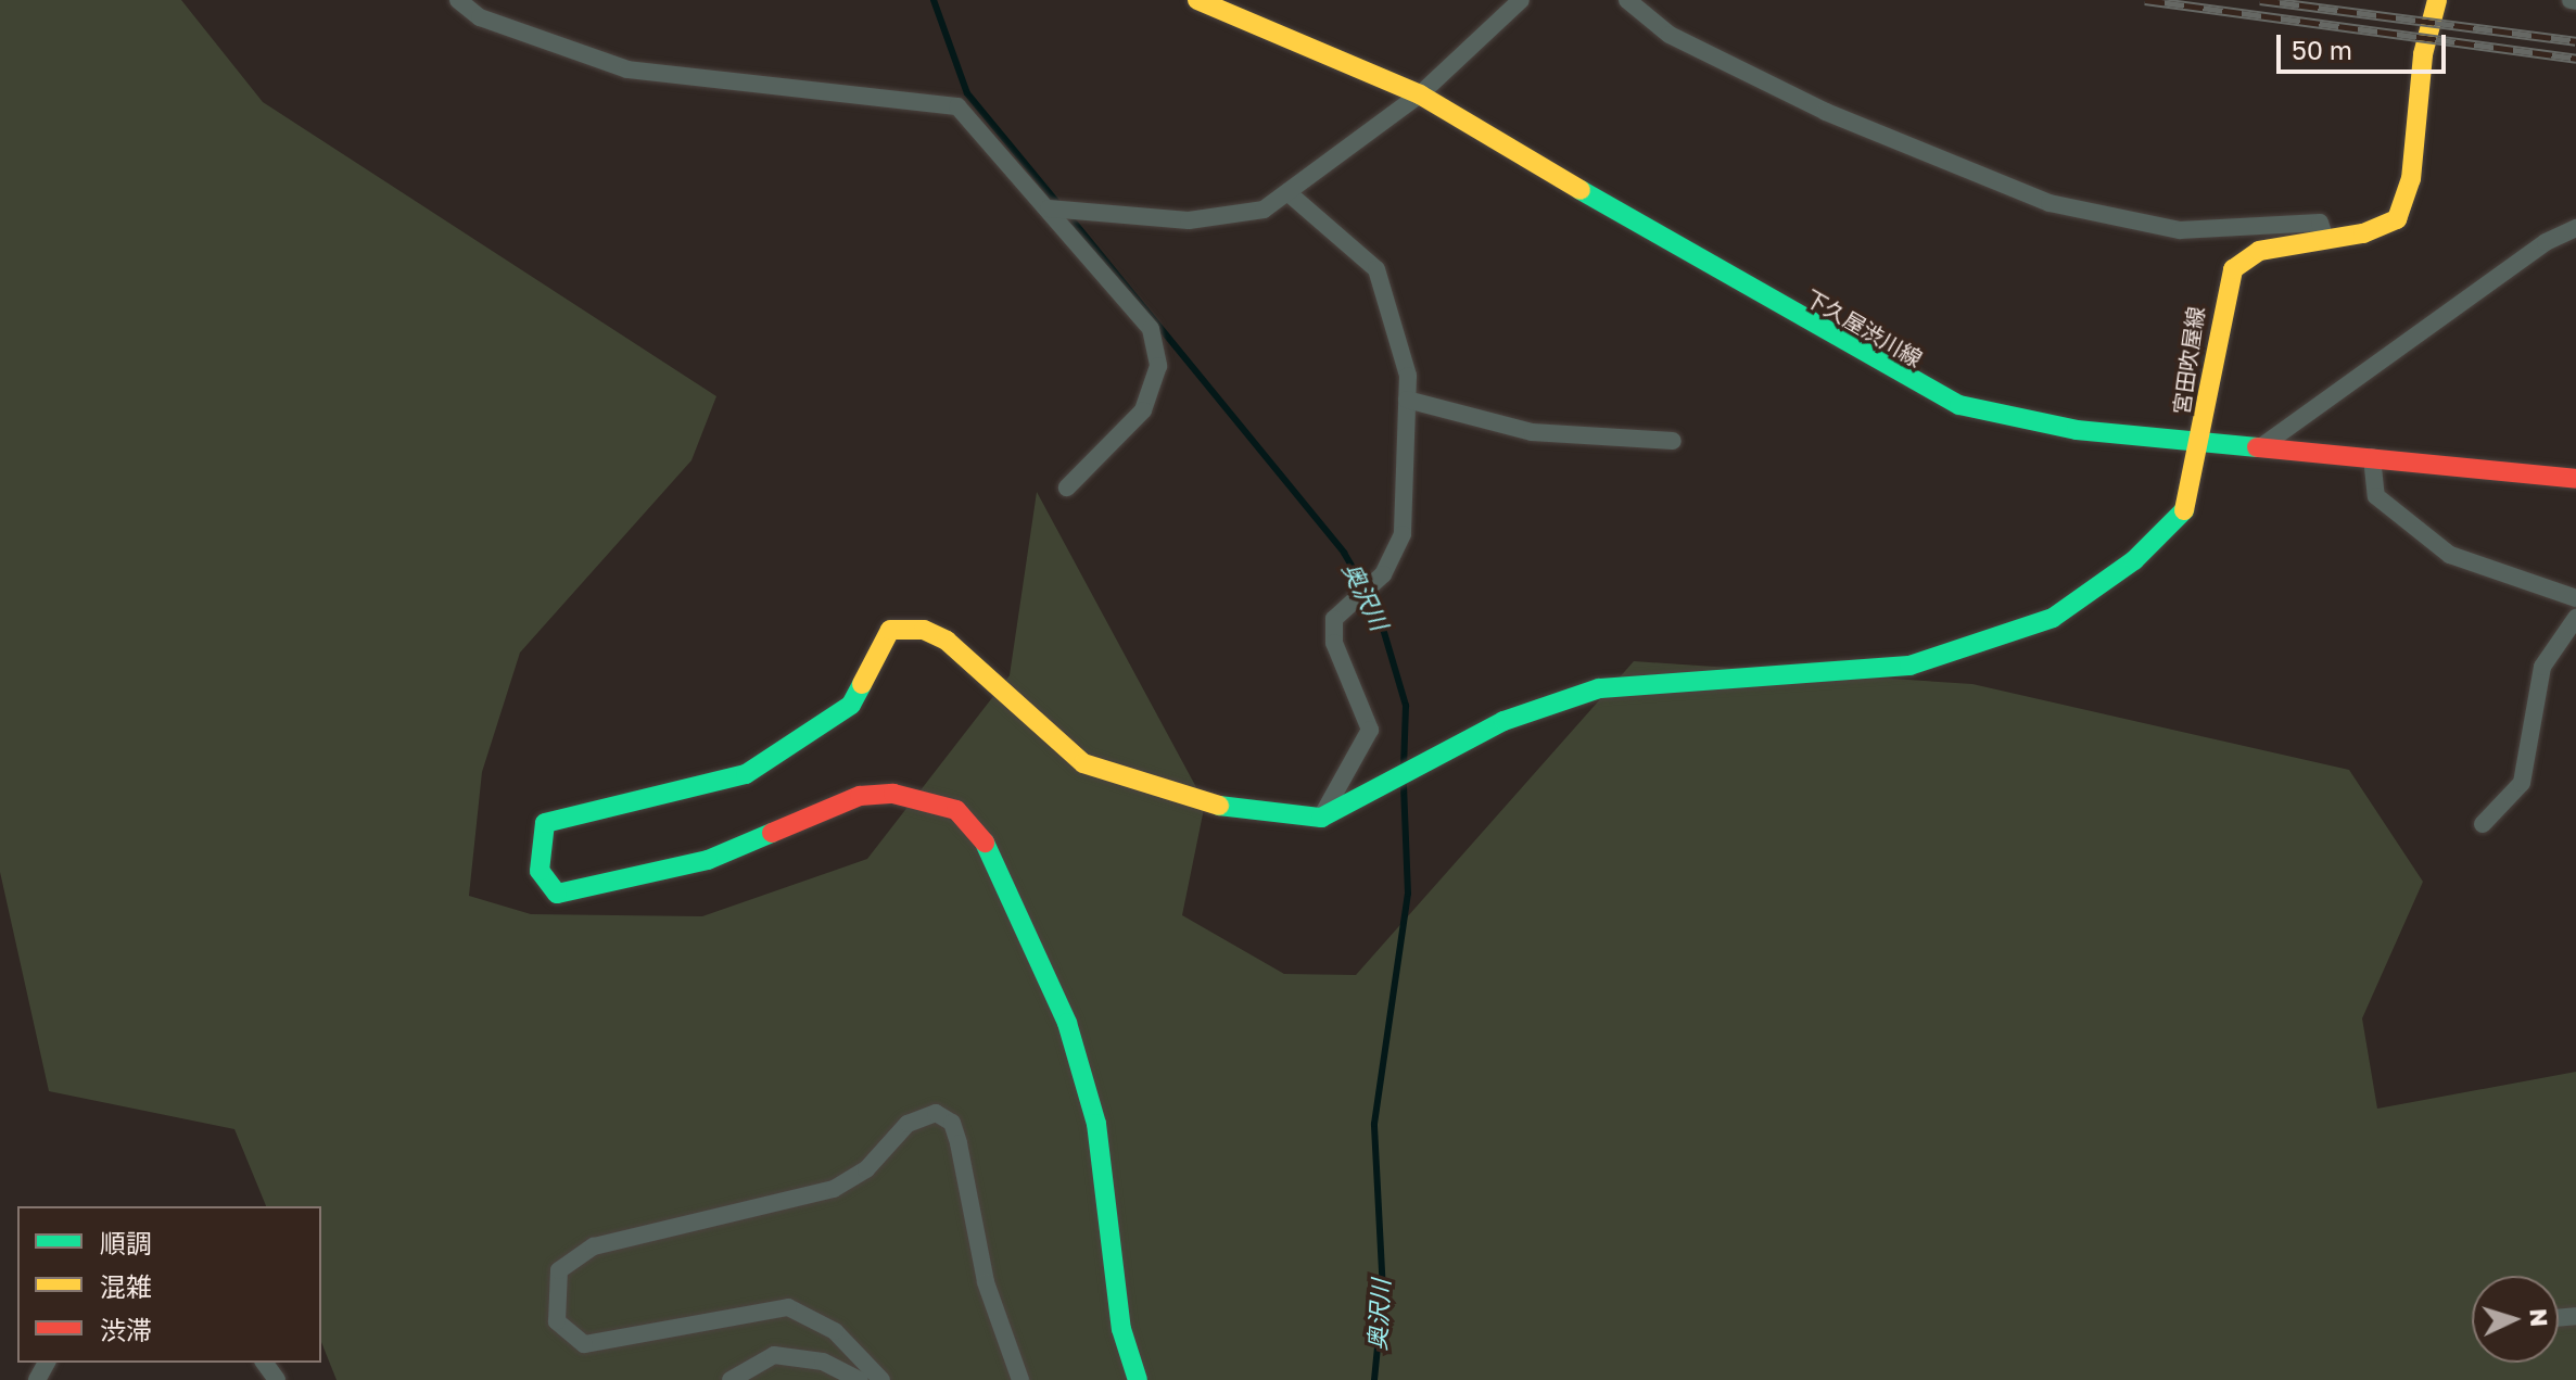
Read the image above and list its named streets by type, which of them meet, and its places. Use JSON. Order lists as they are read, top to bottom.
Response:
{
  "streets": {
    "street": ["下久屋渋川線", "宮田吹屋線"]
  },
  "crossings": [
    ["下久屋渋川線", "宮田吹屋線"]
  ],
  "water": ["奥沢川"],
  "legend": ["順調", "混雑", "渋滞"],
  "scale_bar": "50 m",
  "north": "right"
}
